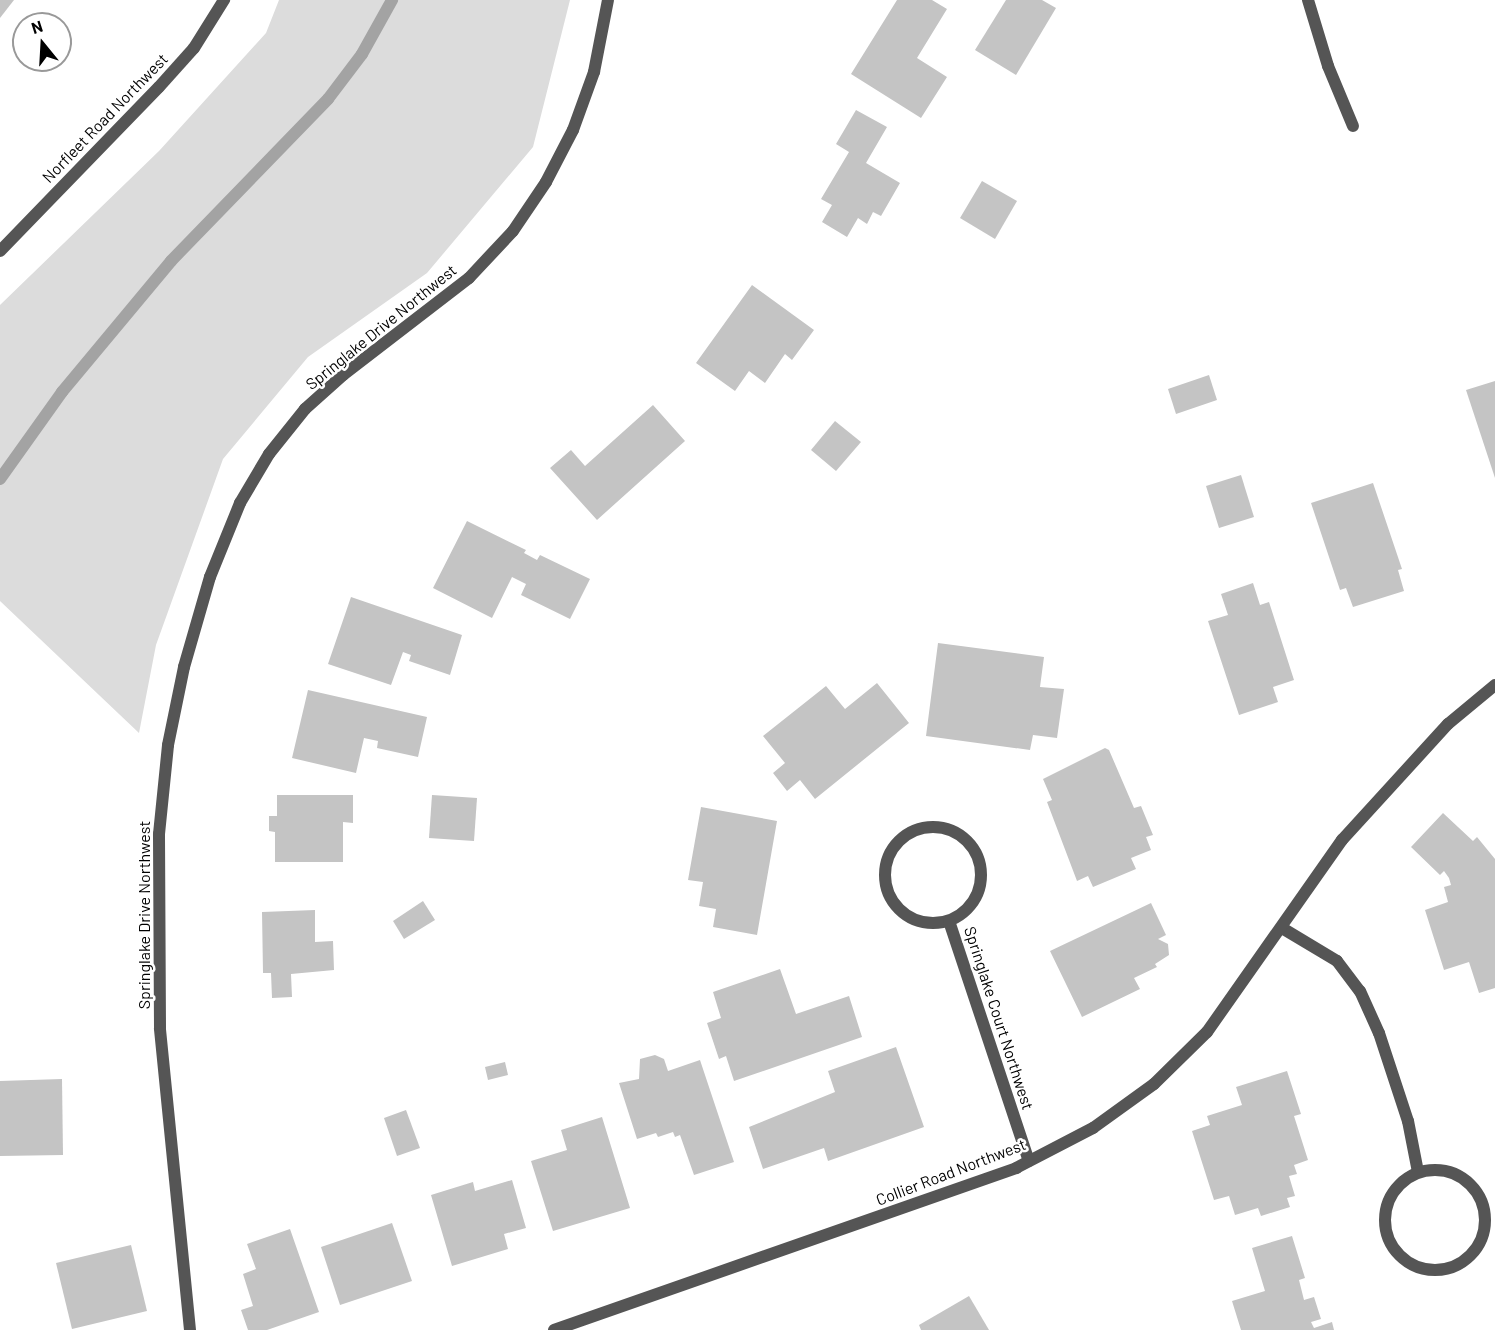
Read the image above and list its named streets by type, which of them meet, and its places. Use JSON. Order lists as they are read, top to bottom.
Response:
{
  "streets": {
    "street": [
      "Norfleet Road Northwest",
      "Springlake Drive Northwest",
      "Springlake Court Northwest",
      "Collier Road Northwest"
    ]
  },
  "crossings": [
    ["Springlake Court Northwest", "Collier Road Northwest"]
  ],
  "north": "top"
}
